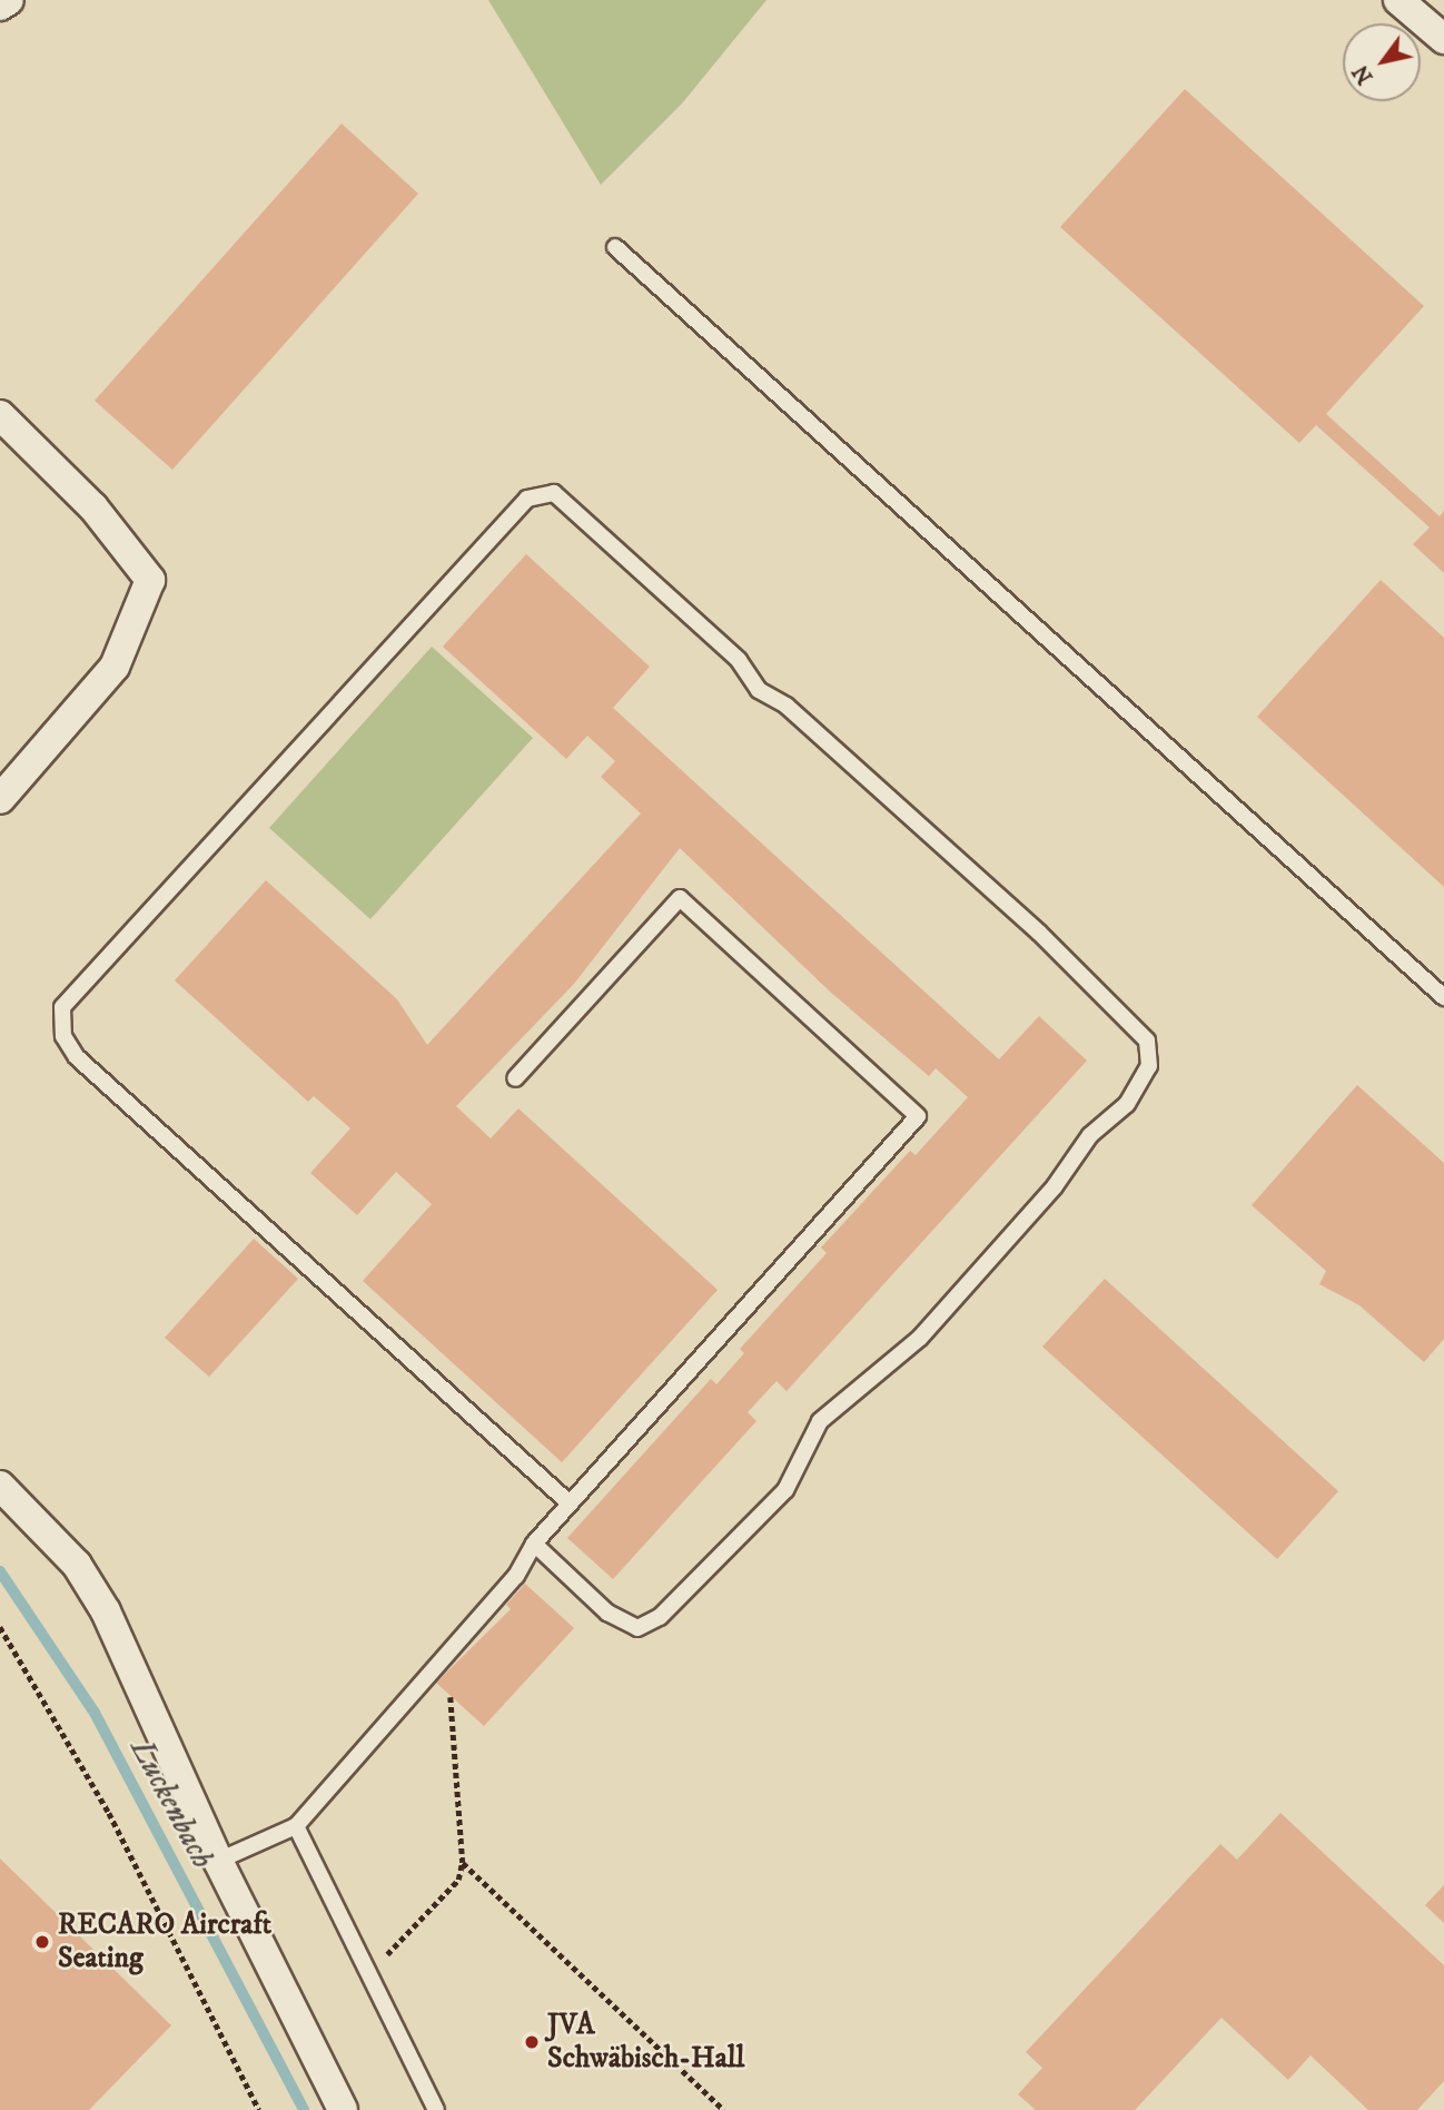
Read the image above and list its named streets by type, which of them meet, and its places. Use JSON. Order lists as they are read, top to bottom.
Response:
{
  "water": ["Luckenbach"],
  "places": ["RECARO Aircraft Seating", "JVA Schwäbisch-Hall"],
  "north": "bottom left"
}
